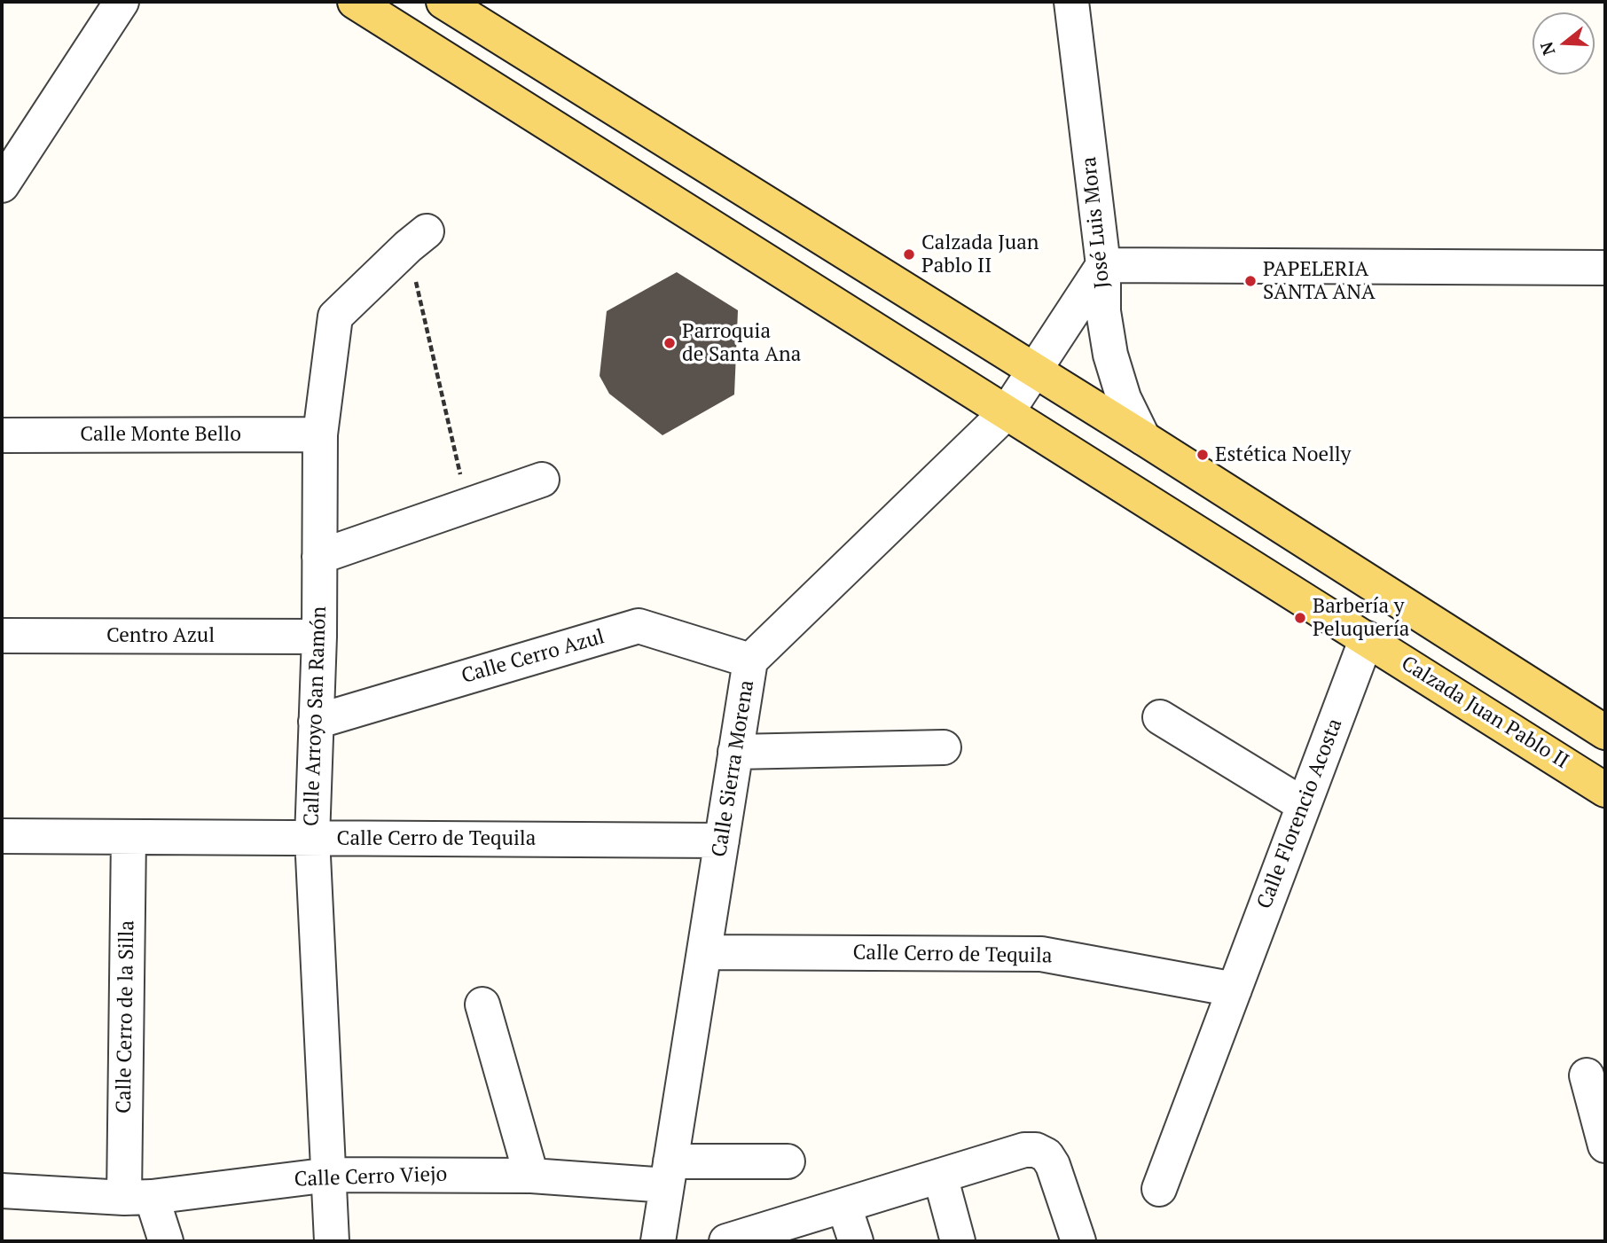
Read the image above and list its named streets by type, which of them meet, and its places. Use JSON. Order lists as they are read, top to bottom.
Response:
{
  "streets": {
    "main road": ["Calzada Juan Pablo II"],
    "street": [
      "José Luis Mora",
      "Calle Monte Bello",
      "Centro Azul",
      "Calle Cerro Azul",
      "Calle Arroyo San Ramón",
      "Calle Sierra Morena",
      "Calle Florencio Acosta",
      "Calle Cerro de Tequila",
      "Calle Cerro de la Silla",
      "Calle Cerro Viejo"
    ]
  },
  "crossings": [
    ["José Luis Mora", "Calle Sierra Morena"],
    ["Calle Monte Bello", "Calle Arroyo San Ramón"],
    ["Centro Azul", "Calle Arroyo San Ramón"],
    ["Calle Cerro Azul", "Calle Arroyo San Ramón"],
    ["Calle Cerro Azul", "Calle Sierra Morena"],
    ["Calzada Juan Pablo II", "Calle Sierra Morena"],
    ["Calzada Juan Pablo II", "Calle Florencio Acosta"],
    ["Calle Arroyo San Ramón", "Calle Cerro de Tequila"],
    ["Calle Arroyo San Ramón", "Calle Cerro Viejo"],
    ["Calle Sierra Morena", "Calle Cerro de Tequila"],
    ["Calle Sierra Morena", "Calle Cerro Viejo"],
    ["Calle Florencio Acosta", "Calle Cerro de Tequila"],
    ["Calle Cerro de Tequila", "Calle Cerro de la Silla"],
    ["Calle Cerro de la Silla", "Calle Cerro Viejo"]
  ],
  "places": [
    "Calzada Juan Pablo II",
    "PAPELERIA SANTA ANA",
    "Parroquia de Santa Ana",
    "Estética Noelly",
    "Barbería y Peluquería"
  ],
  "north": "left"
}
